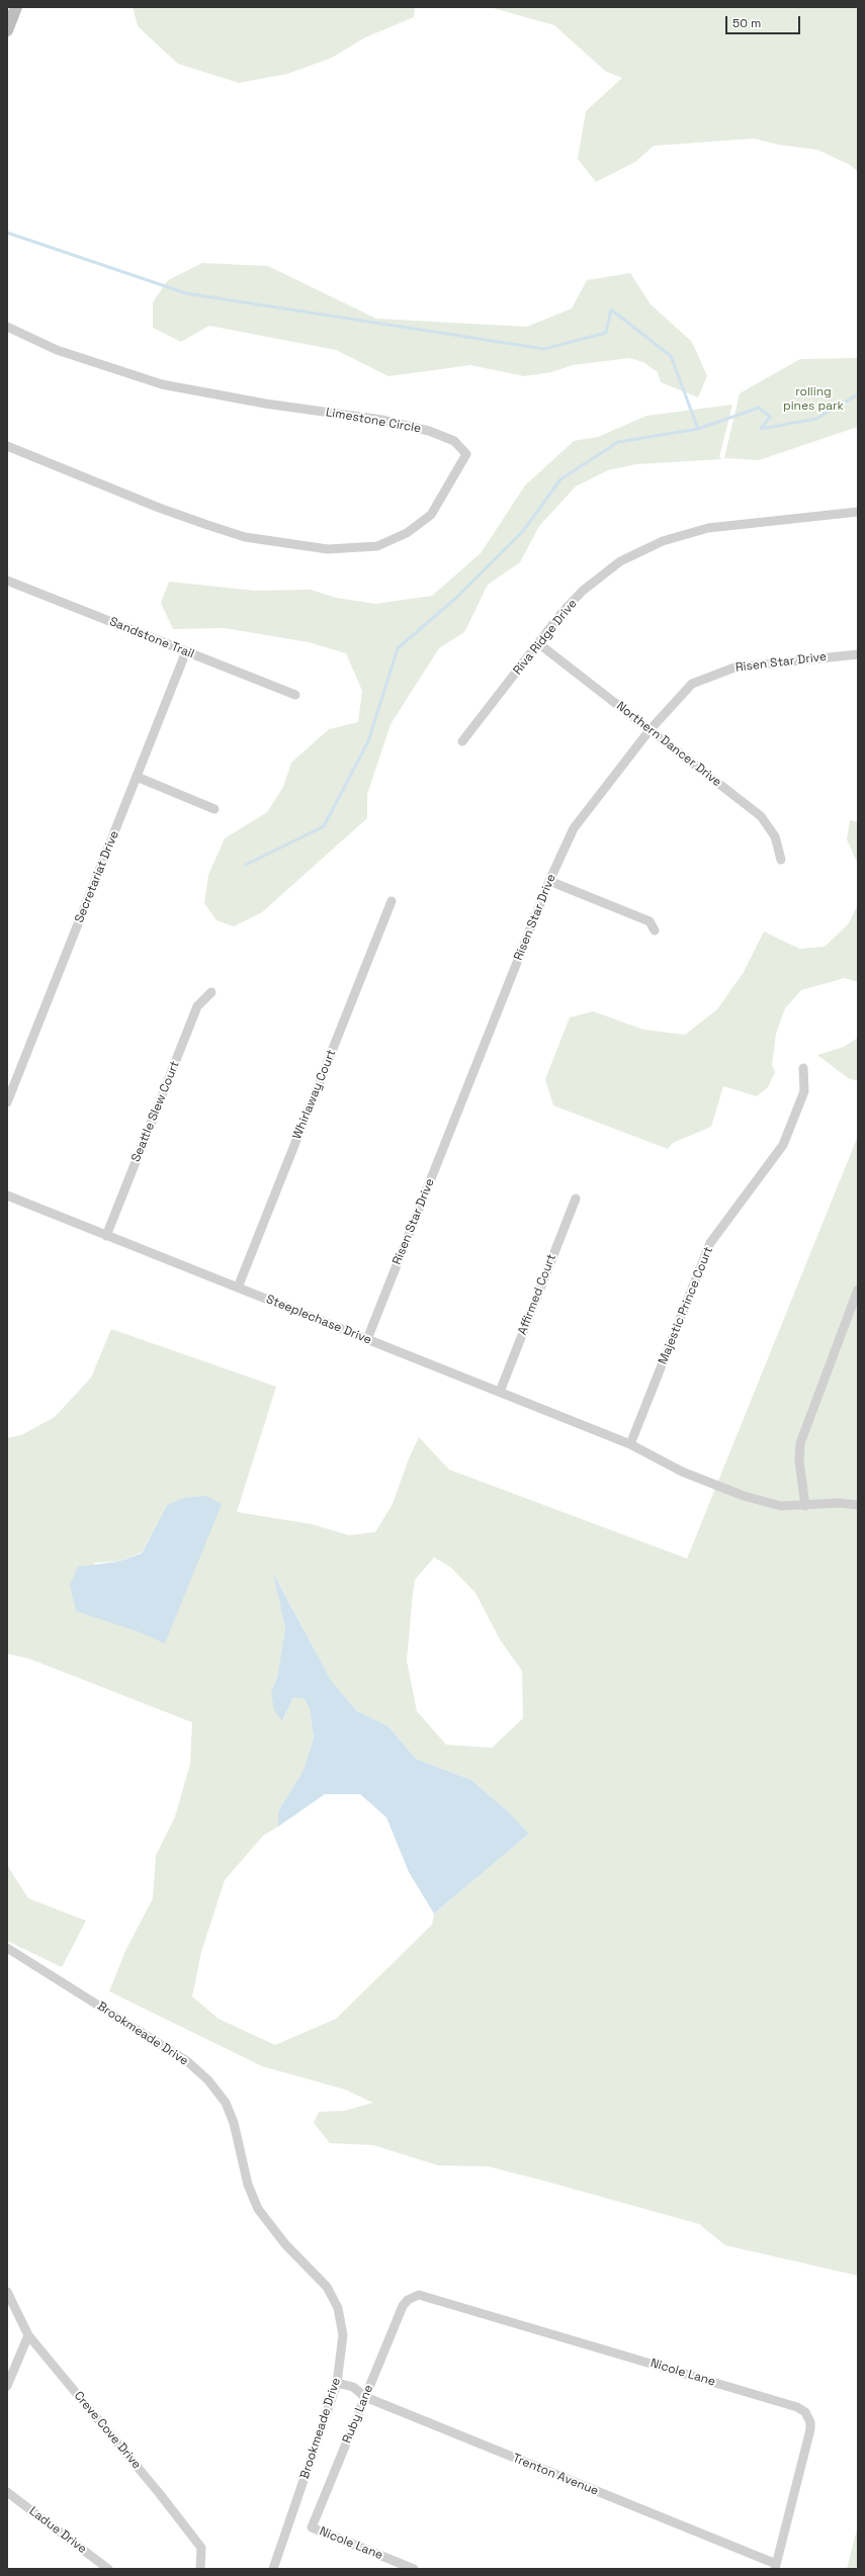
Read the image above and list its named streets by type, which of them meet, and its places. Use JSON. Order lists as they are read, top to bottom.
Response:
{
  "streets": {
    "street": [
      "Limestone Circle",
      "Riva Ridge Drive",
      "Sandstone Trail",
      "Risen Star Drive",
      "Northern Dancer Drive",
      "Secretariat Drive",
      "Whirlaway Court",
      "Seattle Slew Court",
      "Affirmed Court",
      "Majestic Prince Court",
      "Steeplechase Drive",
      "Brookmeade Drive",
      "Nicole Lane",
      "Ruby Lane",
      "Creve Cove Drive",
      "Trenton Avenue",
      "Ladue Drive"
    ]
  },
  "crossings": [
    ["Riva Ridge Drive", "Northern Dancer Drive"],
    ["Sandstone Trail", "Secretariat Drive"],
    ["Risen Star Drive", "Northern Dancer Drive"],
    ["Risen Star Drive", "Steeplechase Drive"],
    ["Whirlaway Court", "Steeplechase Drive"],
    ["Seattle Slew Court", "Steeplechase Drive"],
    ["Affirmed Court", "Steeplechase Drive"],
    ["Majestic Prince Court", "Steeplechase Drive"],
    ["Brookmeade Drive", "Trenton Avenue"],
    ["Nicole Lane", "Ruby Lane"],
    ["Nicole Lane", "Trenton Avenue"],
    ["Ruby Lane", "Trenton Avenue"]
  ],
  "parks": ["rolling pines park"],
  "scale_bar": "50 m"
}
